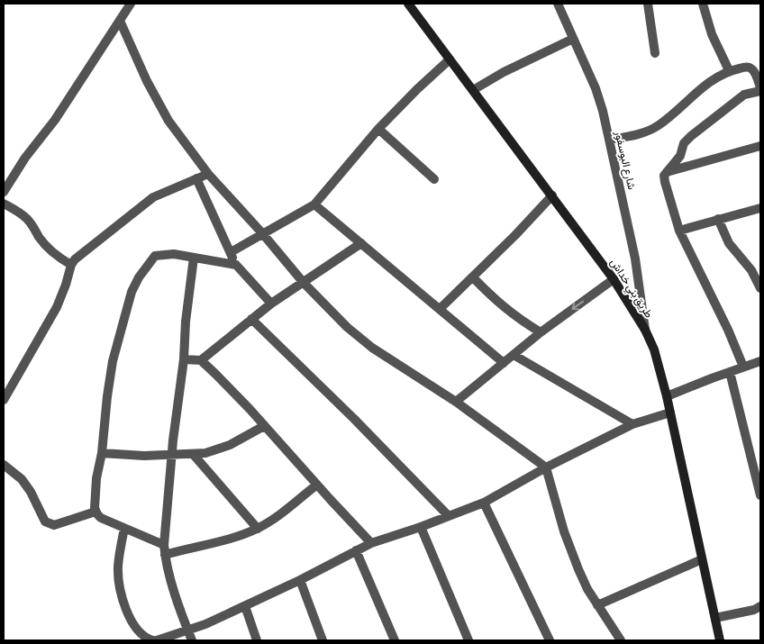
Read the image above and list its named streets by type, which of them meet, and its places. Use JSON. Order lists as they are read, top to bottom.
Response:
{
  "streets": {
    "main road": ["طريق بني خداش"],
    "street": ["شارع البوسفور"]
  },
  "crossings": [
    ["شارع البوسفور", "طريق بني خداش"]
  ]
}
